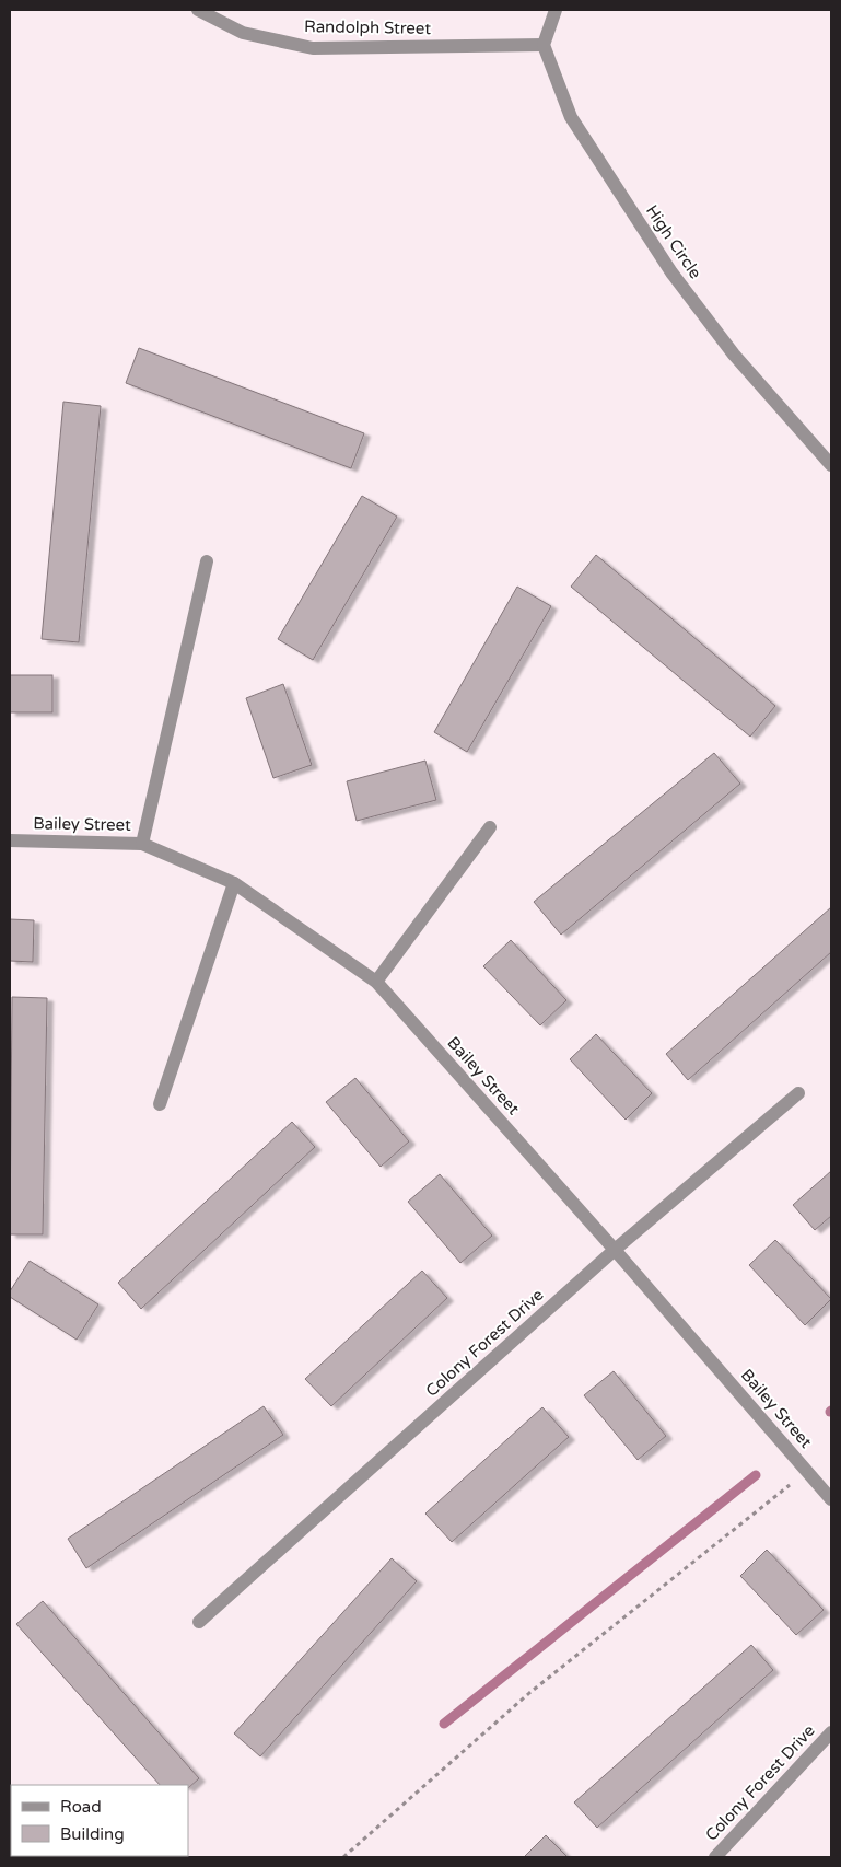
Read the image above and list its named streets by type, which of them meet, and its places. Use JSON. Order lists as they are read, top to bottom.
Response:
{
  "streets": {
    "street": [
      "Randolph Street",
      "High Circle",
      "Bailey Street",
      "Colony Forest Drive"
    ]
  },
  "crossings": [
    ["Randolph Street", "High Circle"],
    ["Bailey Street", "Colony Forest Drive"]
  ],
  "legend": ["Road", "Building"]
}
